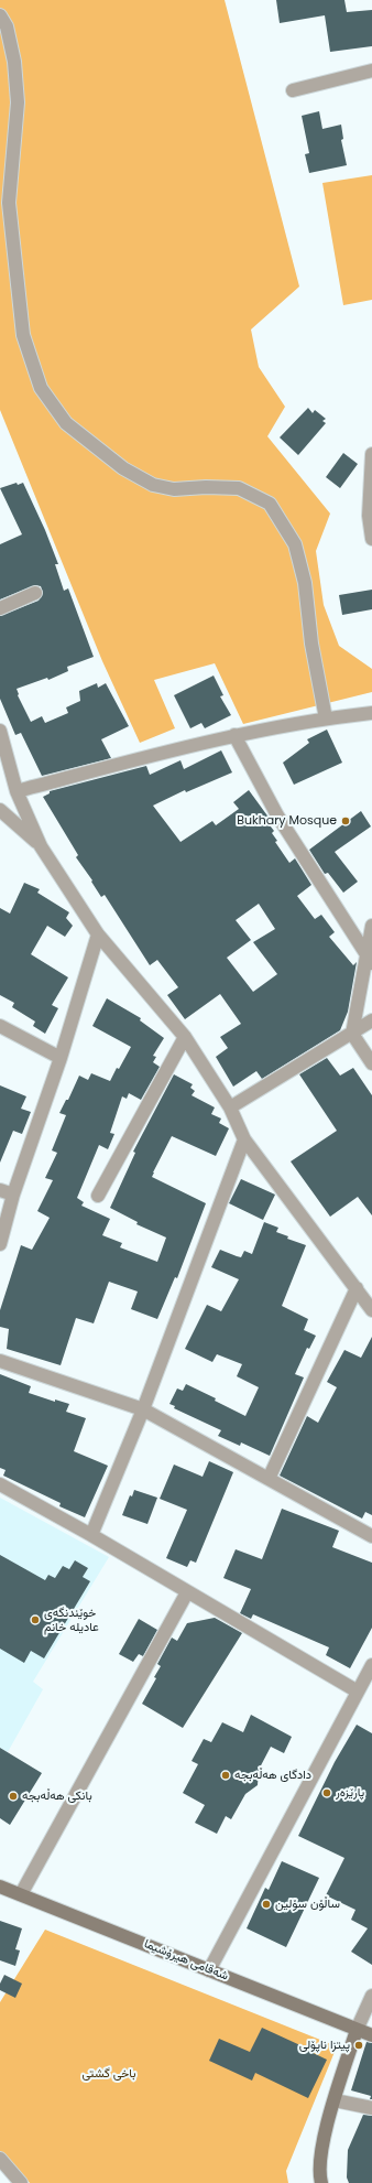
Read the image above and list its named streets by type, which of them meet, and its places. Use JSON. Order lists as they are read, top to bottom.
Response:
{
  "streets": {
    "main road": ["شەقامی هیرۆشیما"]
  },
  "parks": ["باخی گشتی"],
  "places": [
    "Bukhary Mosque",
    "خوێندنگەی عادیلە خانم",
    "دادگای هەڵەبجە",
    "پارێزەر",
    "بانکی هەڵەبجە",
    "ساڵۆن سۆلین",
    "پیتزا ناپۆلی"
  ]
}
